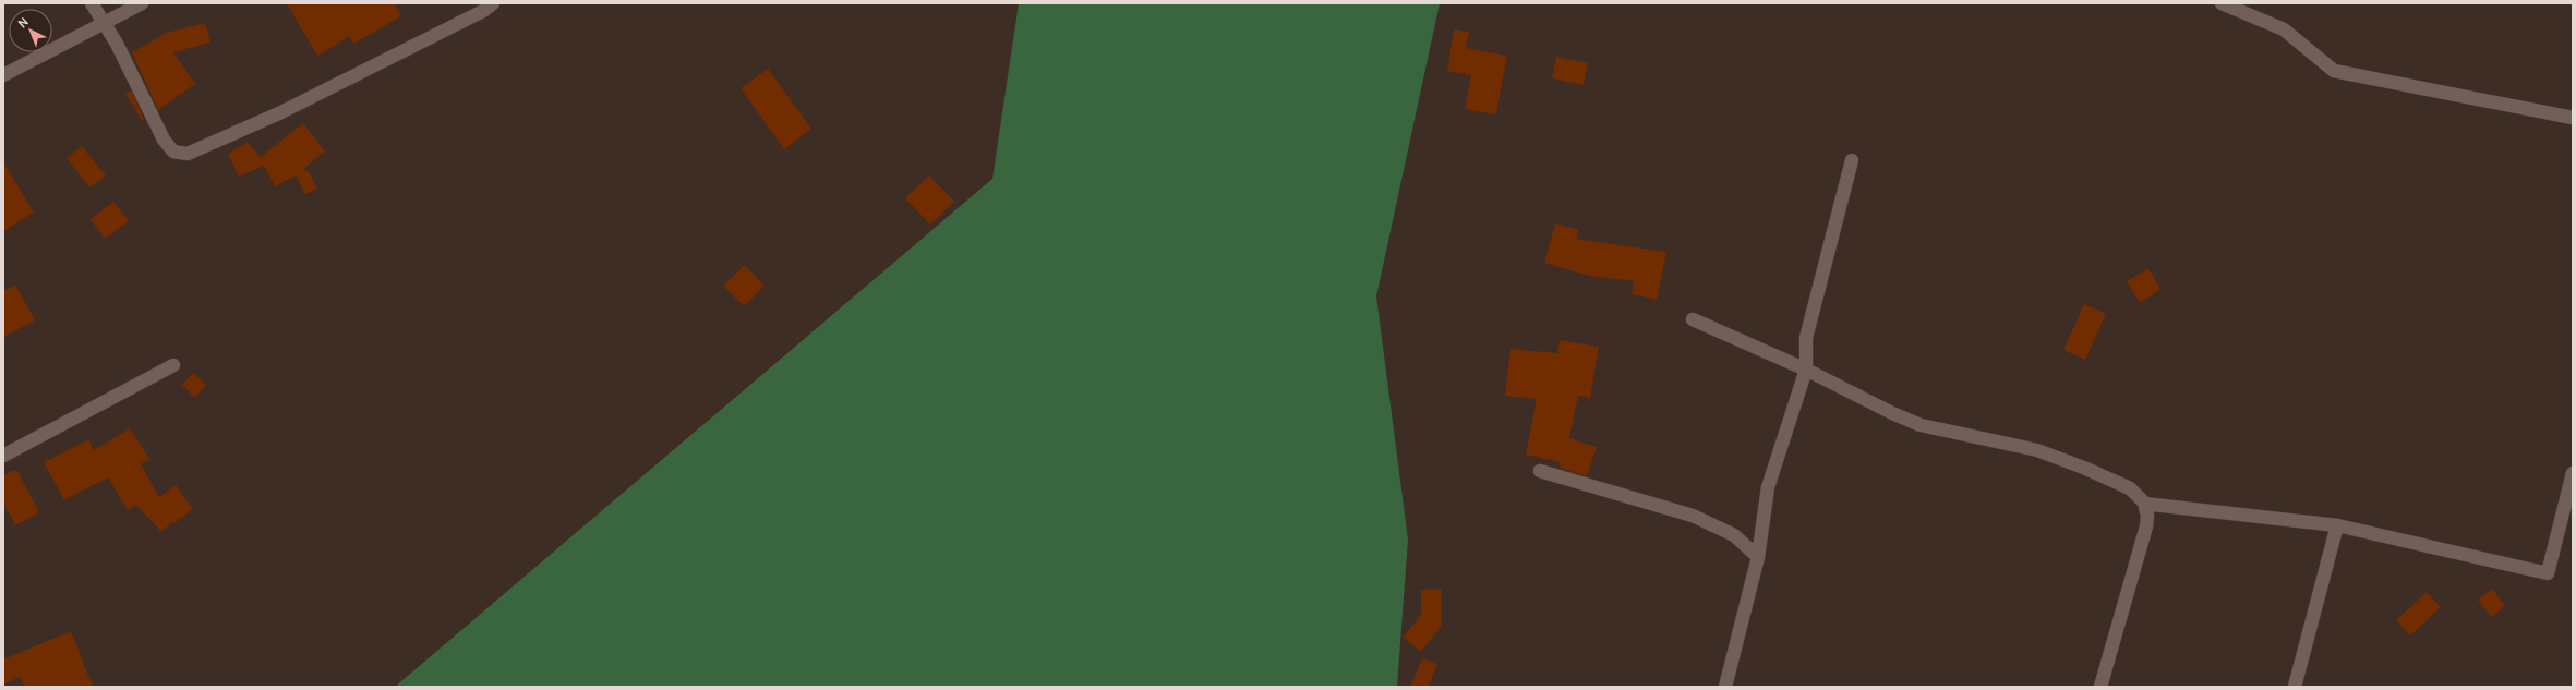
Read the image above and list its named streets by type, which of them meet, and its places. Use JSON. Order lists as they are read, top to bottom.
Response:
{
  "north": "top left"
}
